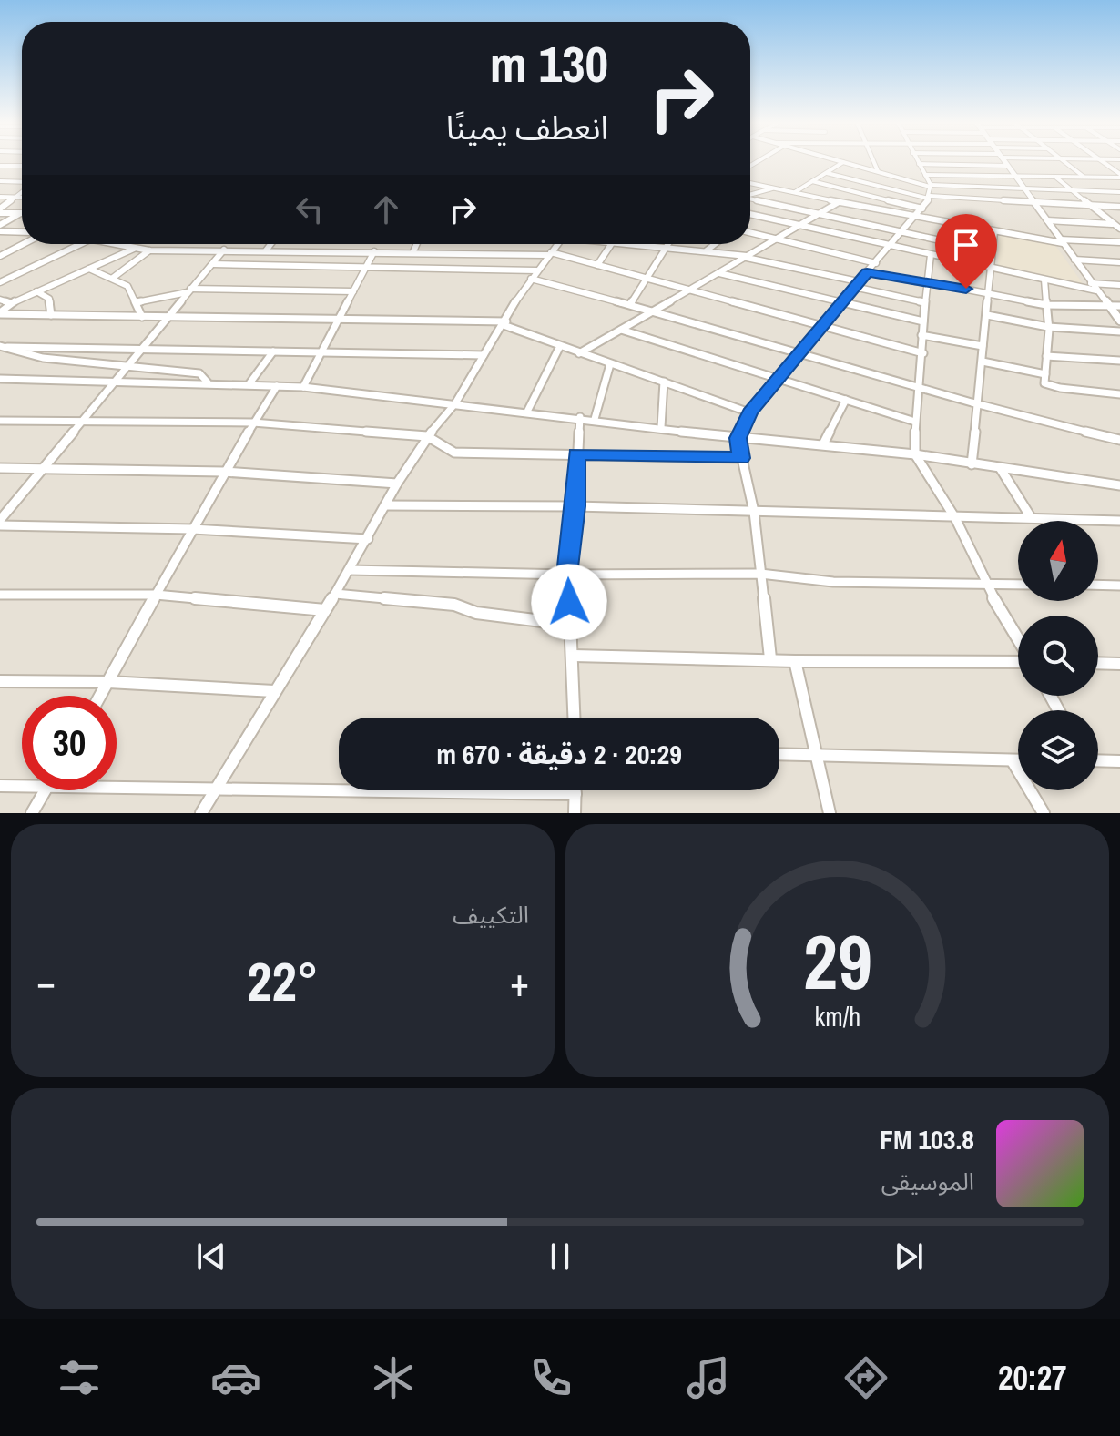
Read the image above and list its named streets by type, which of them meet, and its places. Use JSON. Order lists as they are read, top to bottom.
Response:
{
  "north": "top",
  "page": {
    "turn": ["130 m", "انعطف يمينًا"],
    "limit": "30",
    "trip": "20:29 · 2 دقيقة · 670 m",
    "tile": "التكييف",
    "heat": ["−", "22°", "+"],
    "song": ["103.8 FM", "الموسيقى"],
    "tabs": "20:27",
    "gauge": ["29", "km/h"]
  }
}
